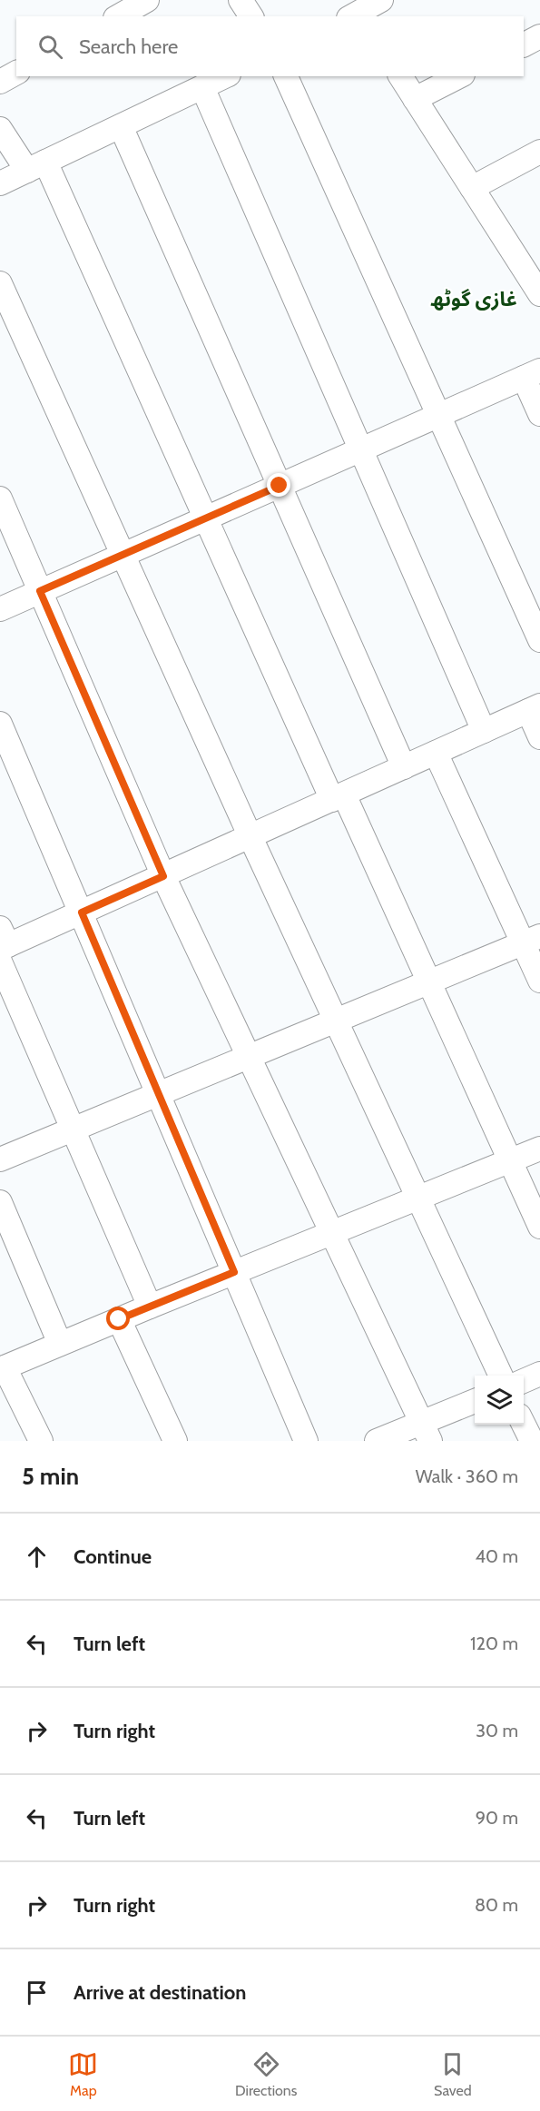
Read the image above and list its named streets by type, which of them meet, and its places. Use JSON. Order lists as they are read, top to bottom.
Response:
{
  "districts": ["غازی گوٹھ"],
  "page": {
    "search": "Search here",
    "heading": ["5 min", "Walk · 360 m"],
    "list": [
      ["Continue", "40 m"],
      ["Turn left", "120 m"],
      ["Turn right", "30 m"],
      ["Turn left", "90 m"],
      ["Turn right", "80 m"],
      "Arrive at destination"
    ],
    "nav": ["Map", "Directions", "Saved"]
  }
}
